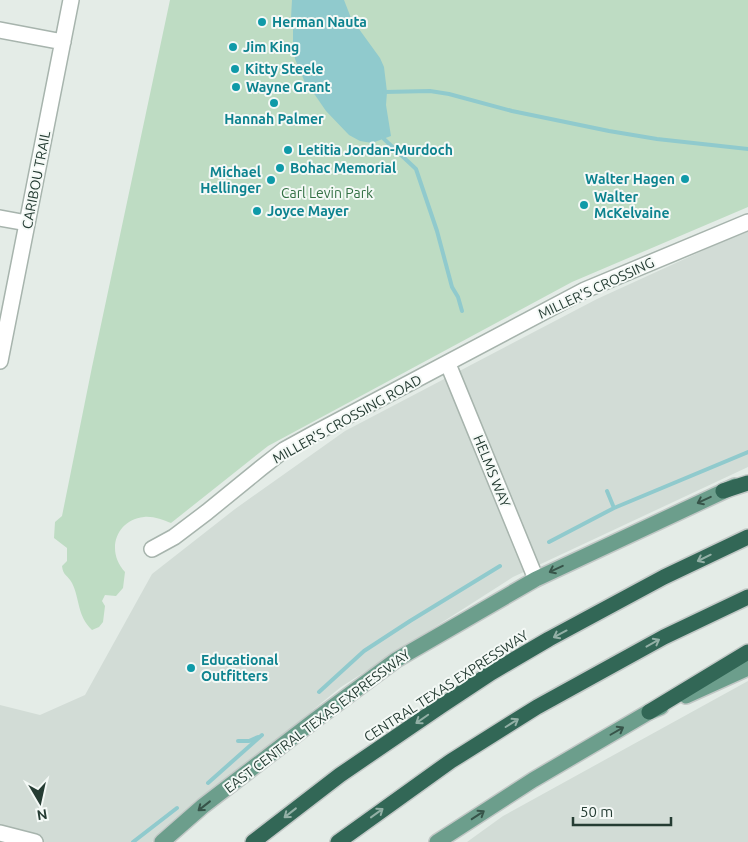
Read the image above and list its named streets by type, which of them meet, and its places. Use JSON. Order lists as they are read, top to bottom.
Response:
{
  "streets": {
    "highway": ["CENTRAL TEXAS EXPRESSWAY"],
    "main road": ["EAST CENTRAL TEXAS EXPRESSWAY"],
    "street": [
      "CARIBOU TRAIL",
      "MILLER'S CROSSING",
      "MILLER'S CROSSING ROAD",
      "HELMS WAY"
    ]
  },
  "crossings": [
    ["MILLER'S CROSSING", "MILLER'S CROSSING ROAD"],
    ["MILLER'S CROSSING", "HELMS WAY"],
    ["MILLER'S CROSSING ROAD", "HELMS WAY"],
    ["HELMS WAY", "EAST CENTRAL TEXAS EXPRESSWAY"]
  ],
  "one_way": ["EAST CENTRAL TEXAS EXPRESSWAY"],
  "parks": ["Carl Levin Park"],
  "places": [
    "Herman Nauta",
    "Jim King",
    "Kitty Steele",
    "Wayne Grant",
    "Hannah Palmer",
    "Letitia Jordan-Murdoch",
    "Bohac Memorial",
    "Walter Hagen",
    "Michael Hellinger",
    "Walter McKelvaine",
    "Joyce Mayer",
    "Educational Outfitters"
  ],
  "scale_bar": "50 m",
  "north": "bottom"
}
